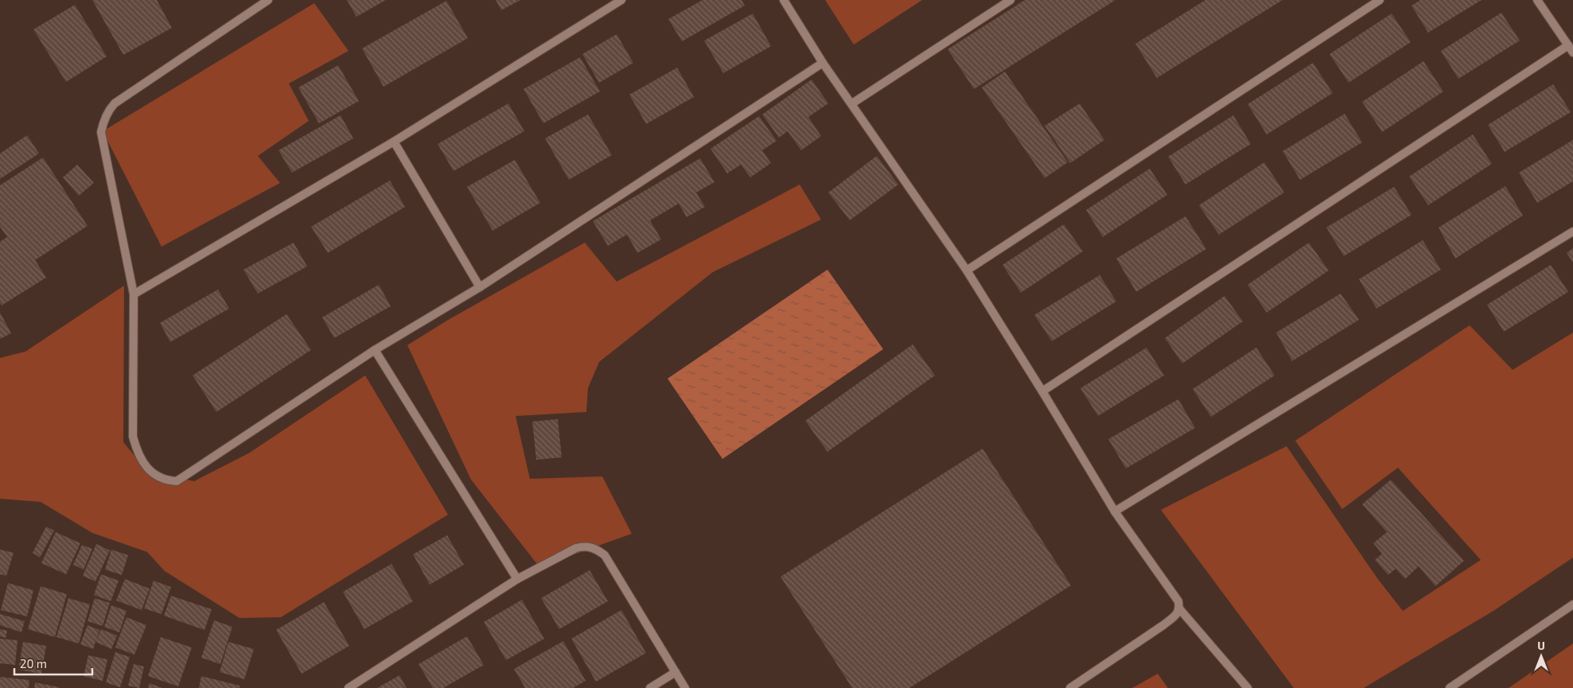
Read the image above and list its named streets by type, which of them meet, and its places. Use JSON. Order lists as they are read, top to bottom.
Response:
{
  "scale_bar": "20 m",
  "north": "top"
}
